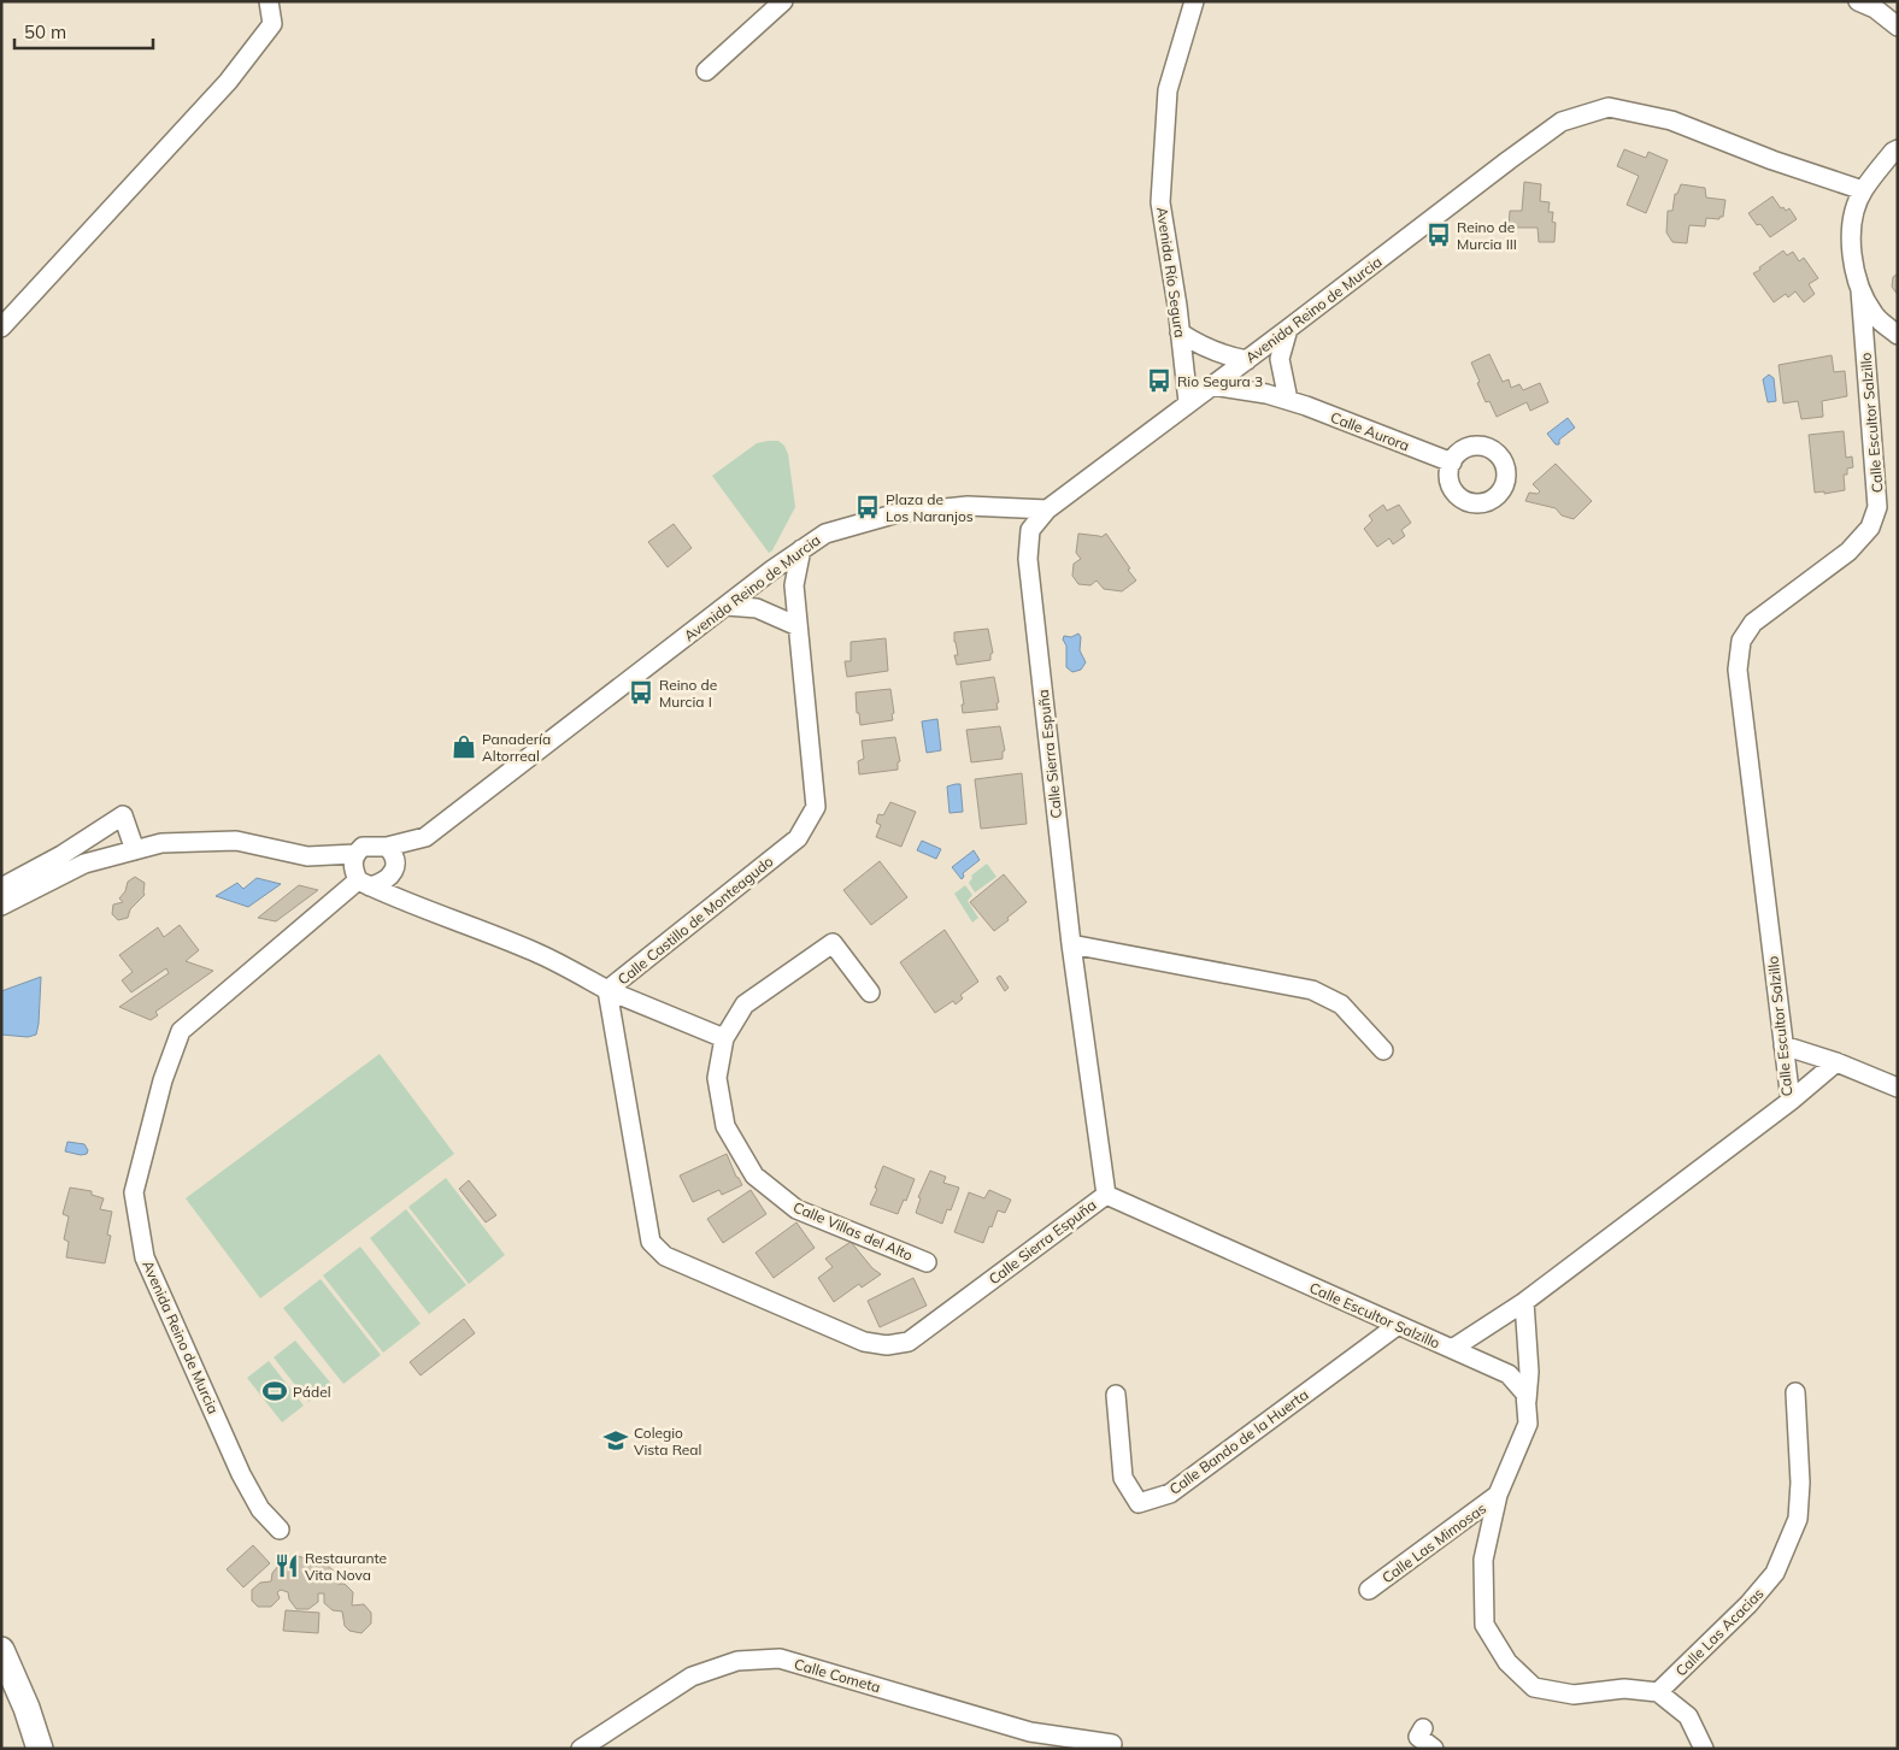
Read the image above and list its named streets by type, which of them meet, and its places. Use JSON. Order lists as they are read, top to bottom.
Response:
{
  "streets": {
    "street": [
      "Avenida Río Segura",
      "Avenida Reino de Murcia",
      "Calle Escultor Salzillo",
      "Calle Aurora",
      "Calle Sierra Espuña",
      "Calle Castillo de Monteagudo",
      "Calle Villas del Alto",
      "Calle Bando de la Huerta",
      "Calle Las Mimosas",
      "Calle Las Acacias",
      "Calle Cometa"
    ]
  },
  "crossings": [
    ["Avenida Río Segura", "Avenida Reino de Murcia"],
    ["Avenida Reino de Murcia", "Calle Aurora"],
    ["Avenida Reino de Murcia", "Calle Sierra Espuña"],
    ["Avenida Reino de Murcia", "Calle Castillo de Monteagudo"],
    ["Calle Escultor Salzillo", "Calle Sierra Espuña"],
    ["Calle Escultor Salzillo", "Calle Bando de la Huerta"],
    ["Calle Sierra Espuña", "Calle Castillo de Monteagudo"]
  ],
  "places": {
    "bus stop": [
      "Reino de Murcia III",
      "Rio Segura 3",
      "Plaza de Los Naranjos",
      "Reino de Murcia I"
    ],
    "shop": ["Panadería Altorreal"],
    "sports": ["Pádel"],
    "school or university": ["Colegio Vista Real"],
    "restaurant": ["Restaurante Vita Nova"]
  },
  "scale_bar": "50 m"
}
